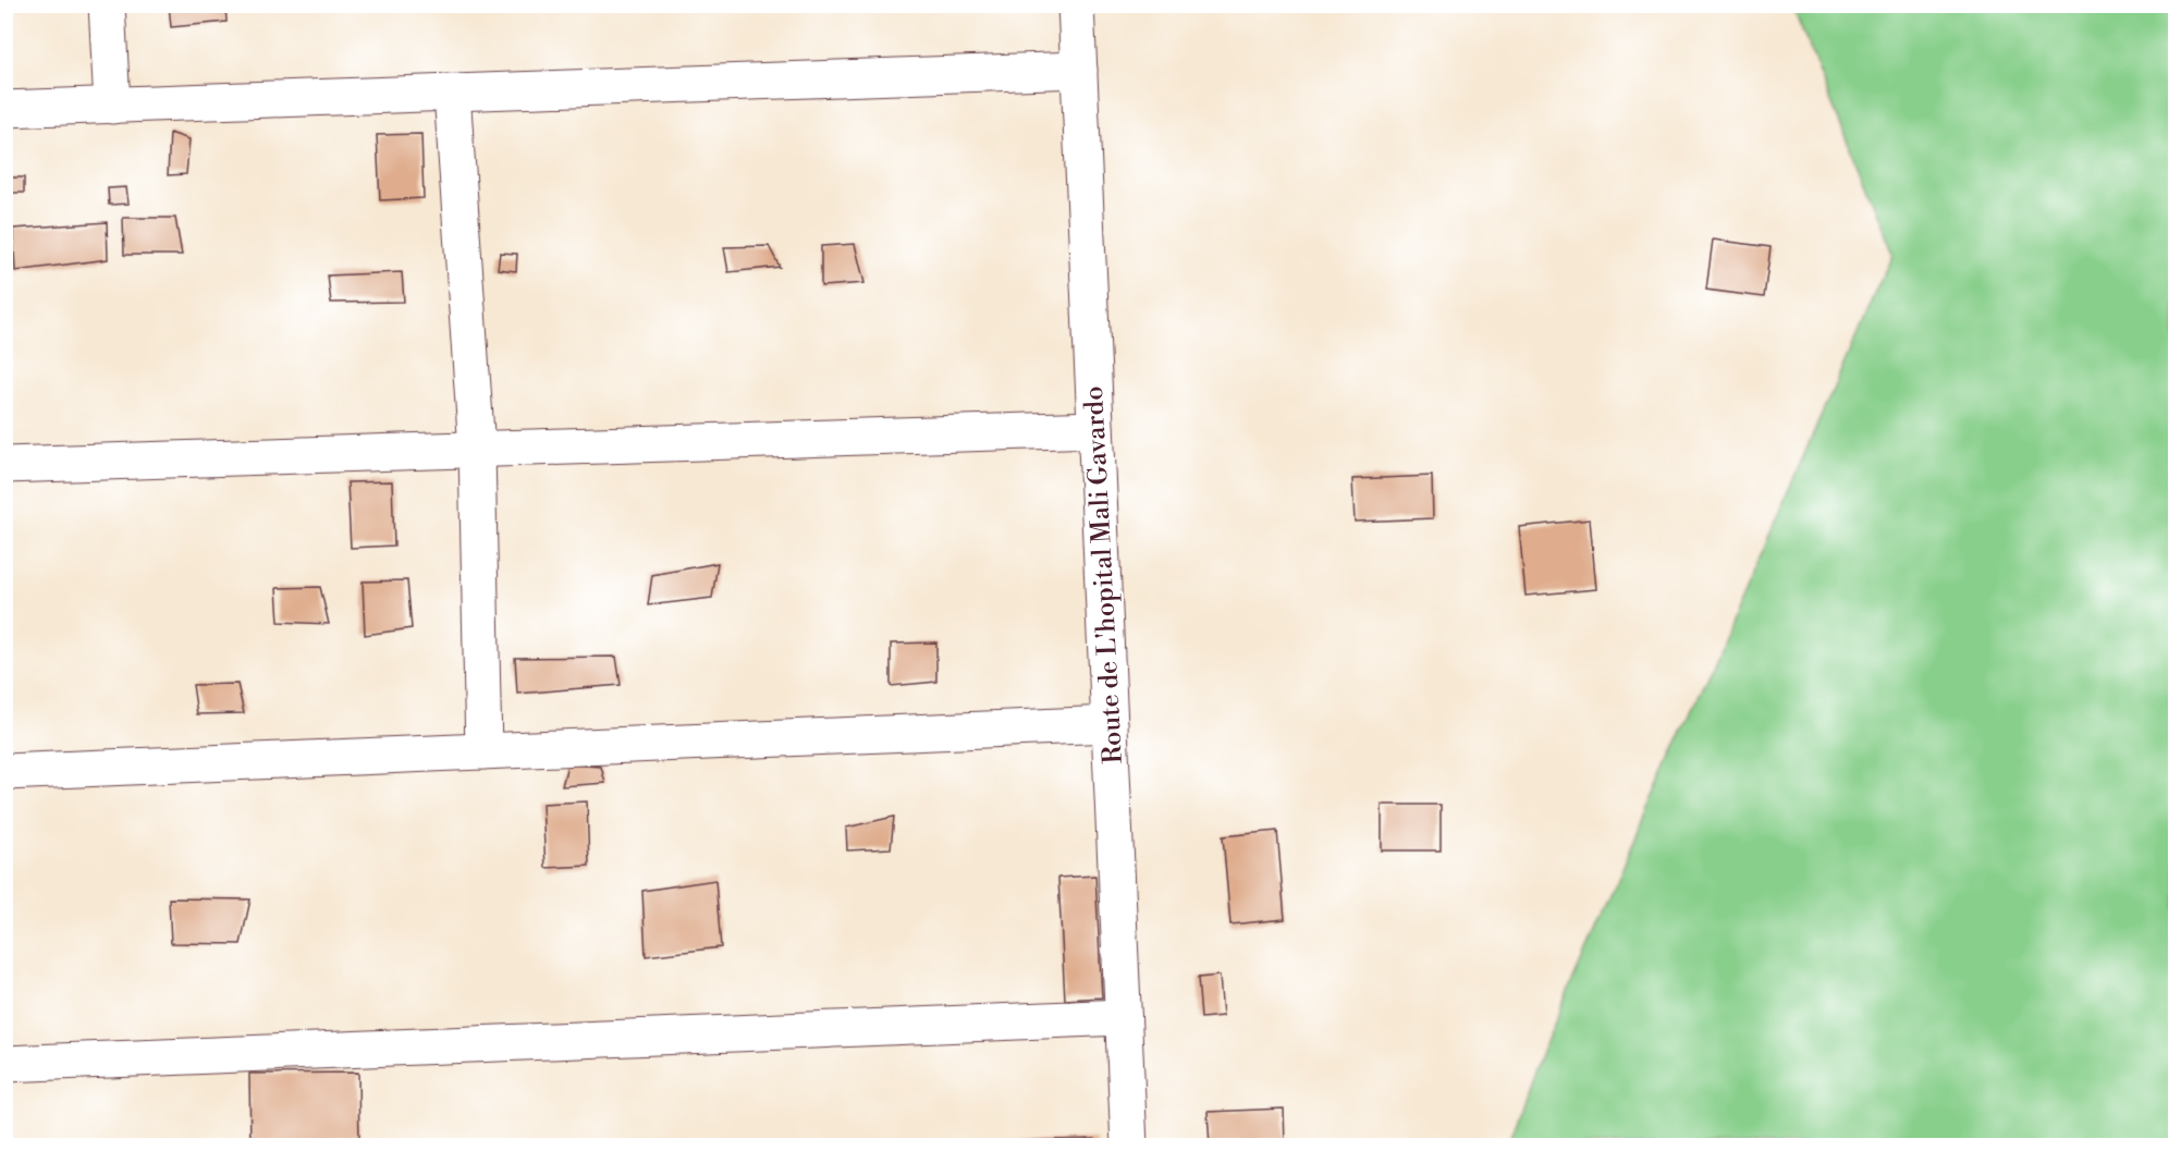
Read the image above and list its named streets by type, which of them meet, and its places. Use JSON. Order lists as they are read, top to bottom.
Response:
{
  "streets": {
    "street": ["Route de L'hopital Mali Gavardo"]
  }
}
